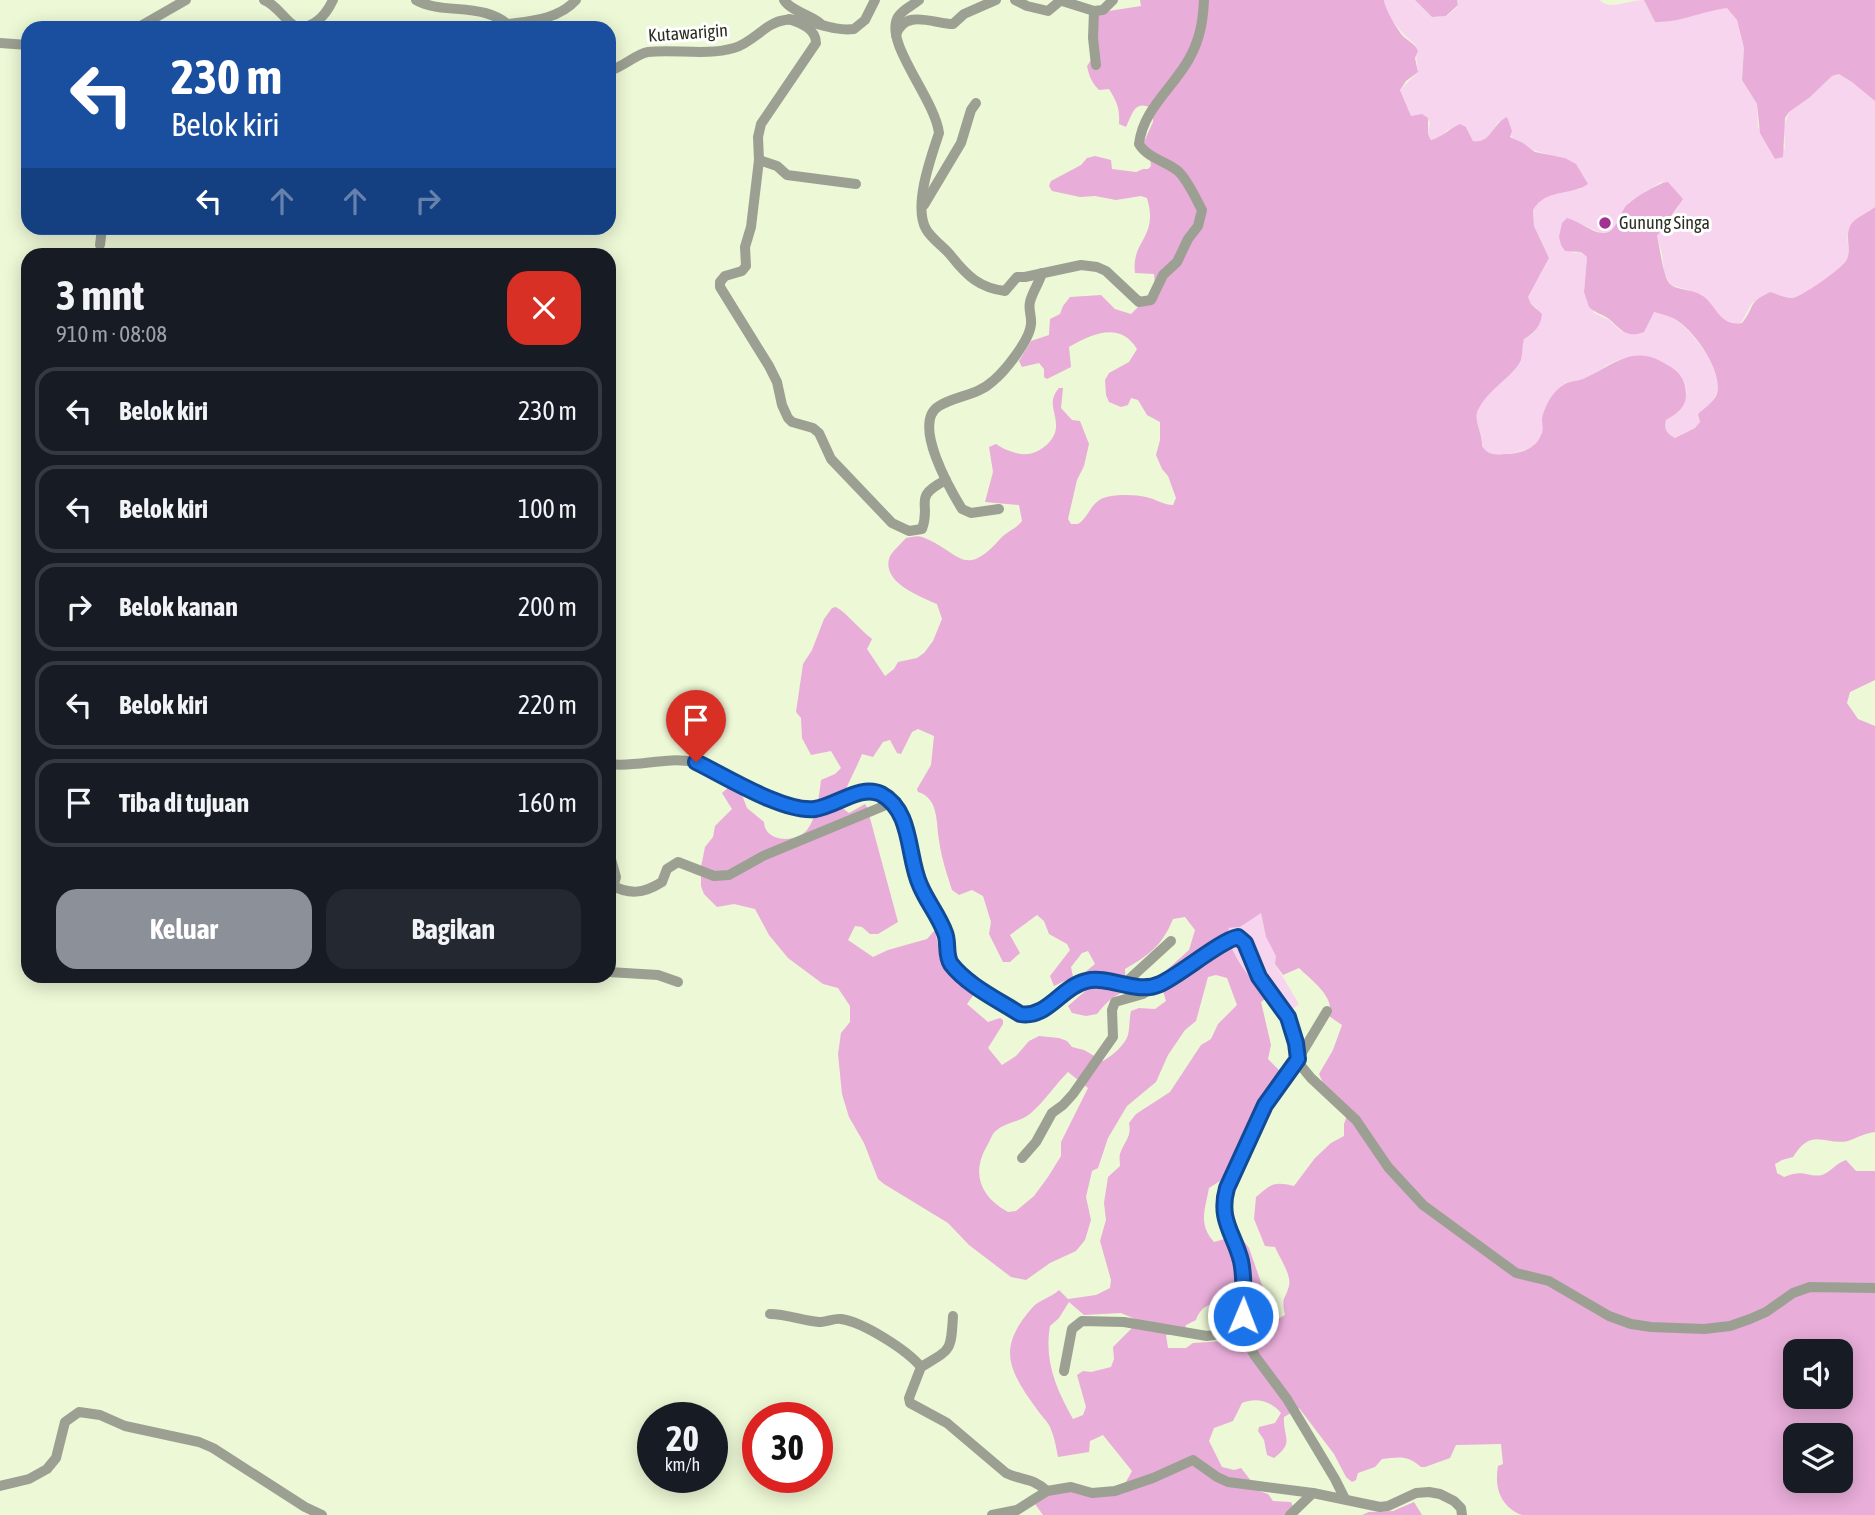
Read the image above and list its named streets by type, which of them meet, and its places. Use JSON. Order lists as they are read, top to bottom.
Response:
{
  "streets": {
    "street": ["Kutawarigin"]
  },
  "places": ["Gunung Singa"],
  "page": {
    "turn": ["230 m", "Belok kiri"],
    "heading": ["3 mnt", "910 m · 08:08"],
    "list": [
      {
        "name": "Belok kiri",
        "value": "230 m"
      },
      {
        "name": "Belok kiri",
        "value": "100 m"
      },
      {
        "name": "Belok kanan",
        "value": "200 m"
      },
      {
        "name": "Belok kiri",
        "value": "220 m"
      },
      {
        "name": "Tiba di tujuan",
        "value": "160 m"
      }
    ],
    "buttons": ["Keluar", "Bagikan"],
    "speed": "20 km/h",
    "limit": "30"
  }
}
